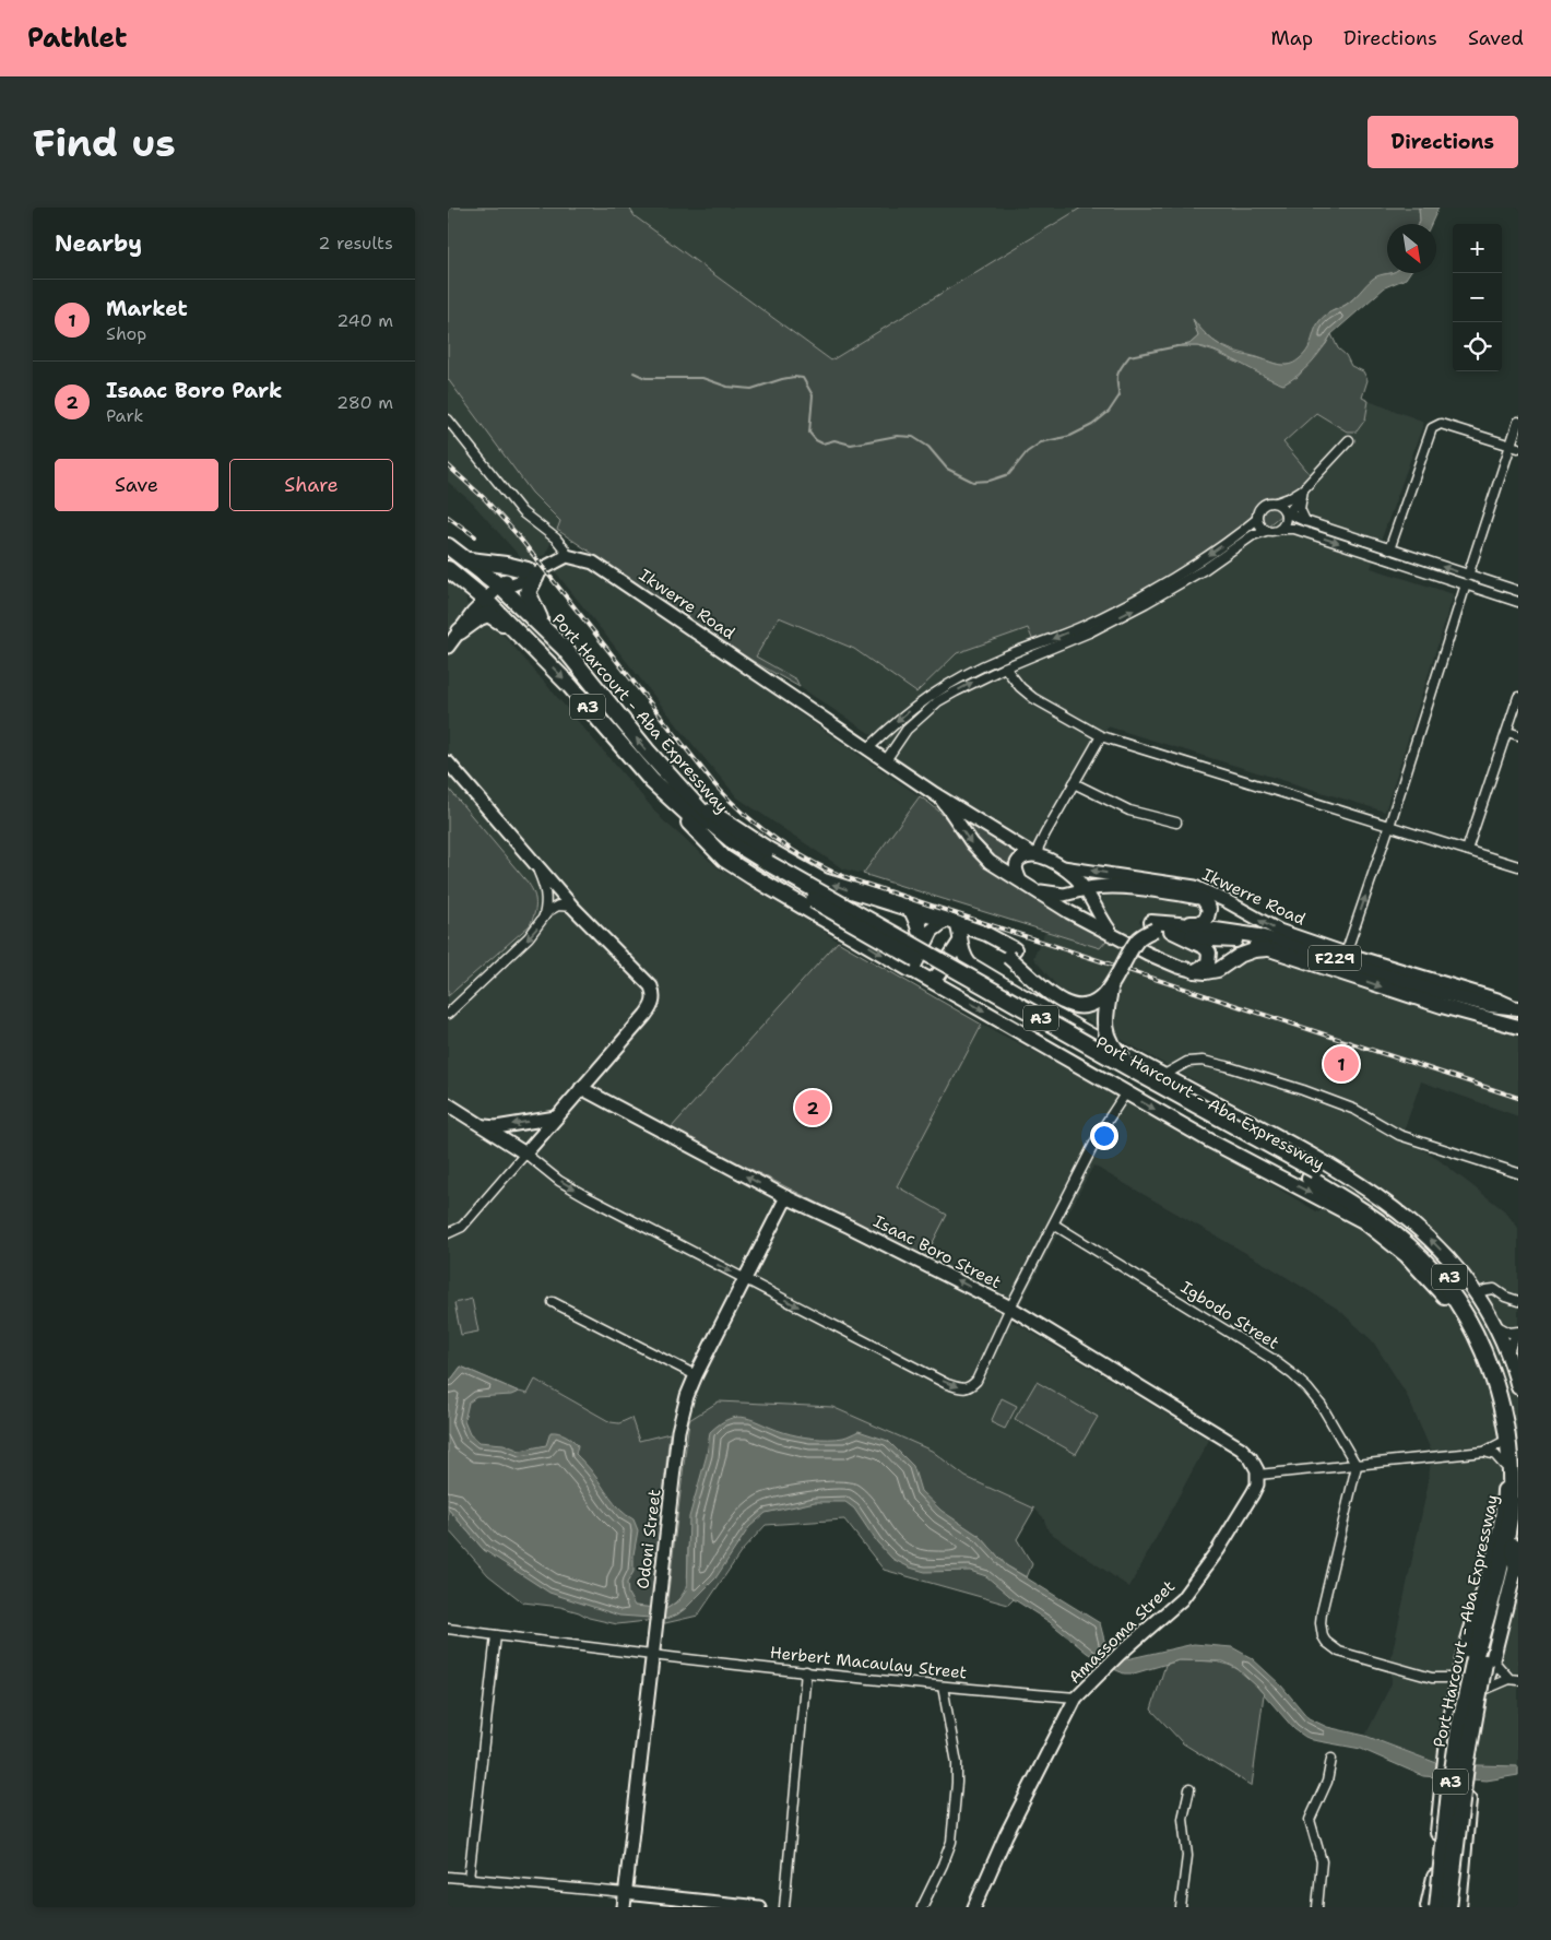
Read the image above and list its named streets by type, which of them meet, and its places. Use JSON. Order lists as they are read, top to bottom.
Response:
{
  "streets": {
    "highway": ["A3", "Port Harcourt - Aba Expressway"],
    "main road": ["F229"],
    "street": [
      "Ikwerre Road",
      "Isaac Boro Street",
      "Igbodo Street",
      "Odoni Street",
      "Amassoma Street",
      "Herbert Macaulay Street"
    ]
  },
  "crossings": [
    ["Ikwerre Road", "F229"],
    ["Isaac Boro Street", "Odoni Street"],
    ["Isaac Boro Street", "Amassoma Street"],
    ["Odoni Street", "Herbert Macaulay Street"],
    ["Amassoma Street", "Herbert Macaulay Street"]
  ],
  "north": "bottom right",
  "page": {
    "header": "Pathlet",
    "nav": ["Map", "Directions", "Saved"],
    "buttons": [
      "Directions",
      ["Save", "Share"]
    ],
    "title": "Find us",
    "heading": ["Nearby", "2 results"],
    "map_buttons": ["+", "−"],
    "list": [
      {
        "mark": "1",
        "name": "Market",
        "note": "Shop",
        "value": "240 m"
      },
      {
        "mark": "2",
        "name": "Isaac Boro Park",
        "note": "Park",
        "value": "280 m"
      }
    ],
    "pins": ["1", "2"]
  }
}
